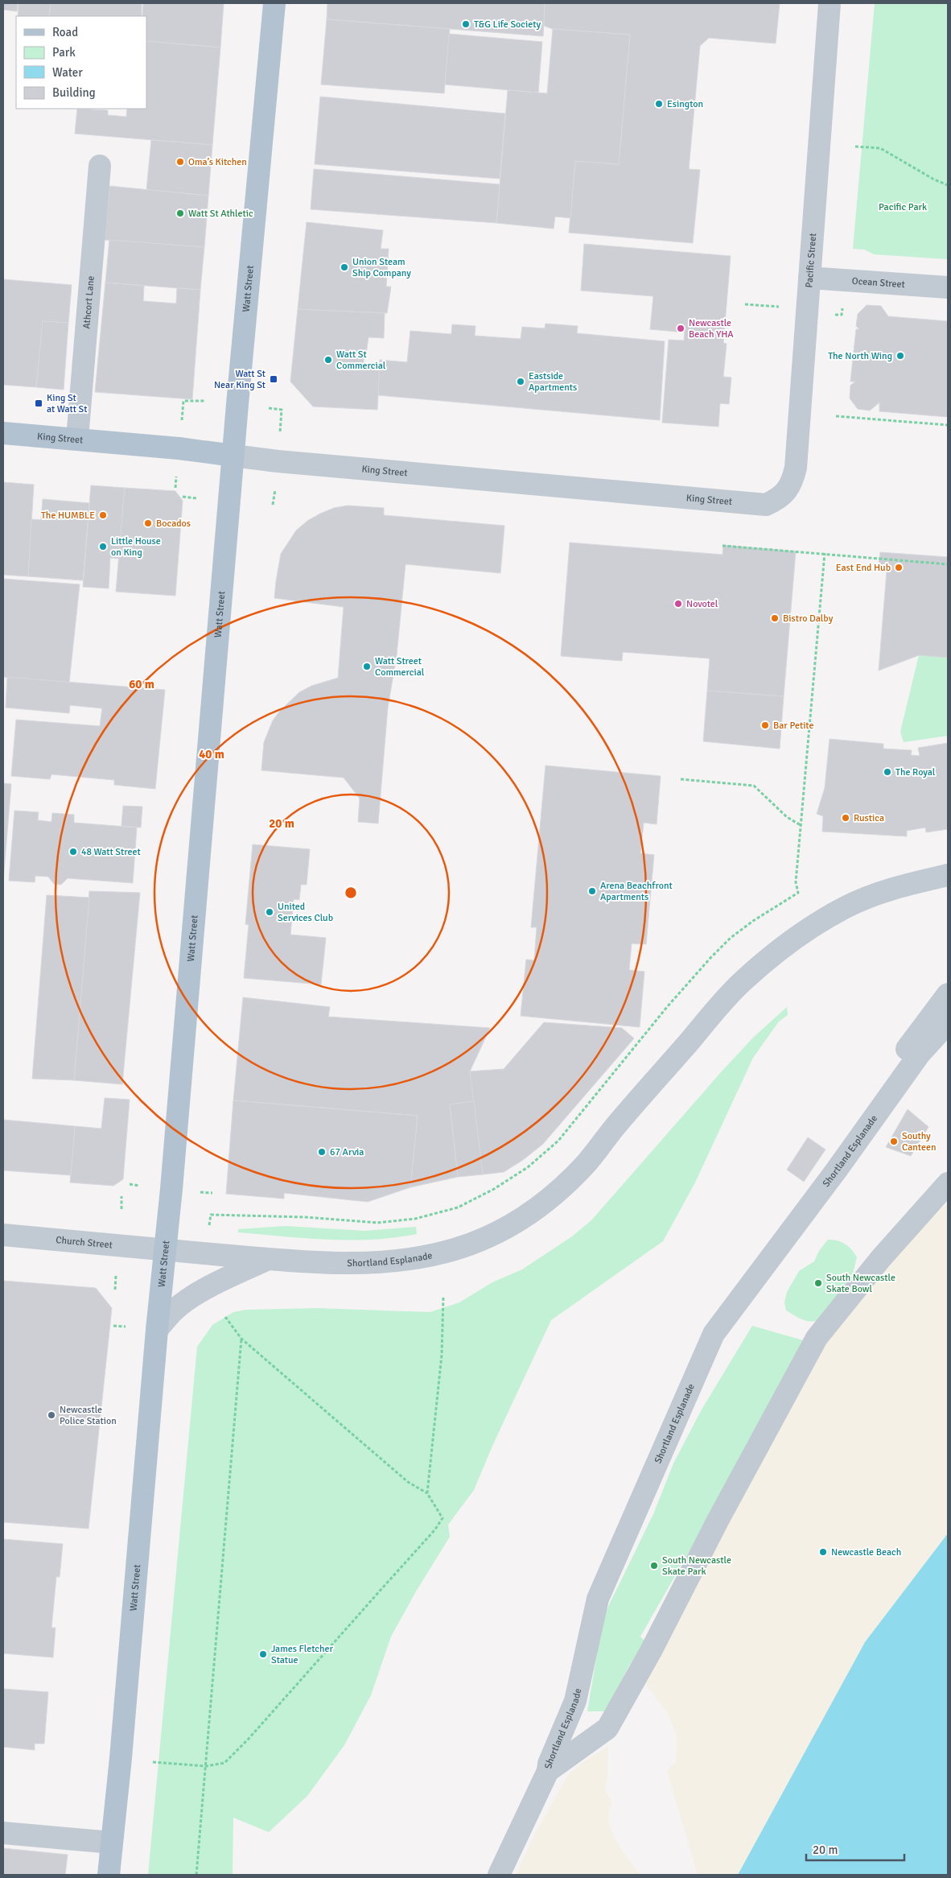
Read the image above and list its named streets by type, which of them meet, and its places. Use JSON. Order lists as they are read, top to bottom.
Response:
{
  "streets": {
    "main road": ["Watt Street", "King Street"],
    "street": [
      "Pacific Street",
      "Ocean Street",
      "Athcort Lane",
      "Shortland Esplanade",
      "Church Street"
    ]
  },
  "crossings": [
    ["Pacific Street", "Ocean Street"],
    ["Pacific Street", "King Street"],
    ["Watt Street", "King Street"],
    ["Watt Street", "Shortland Esplanade"],
    ["Watt Street", "Church Street"],
    ["Athcort Lane", "King Street"],
    ["Shortland Esplanade", "Church Street"]
  ],
  "parks": ["Pacific Park"],
  "places": {
    "other": [
      "T&G Life Society",
      "Esington",
      "Oma’s Kitchen",
      "Watt St Athletic",
      "Union Steam Ship Company",
      "Newcastle Beach YHA",
      "The North Wing",
      "Watt St Commercial",
      "Eastside Apartments",
      "The HUMBLE",
      "Bocados",
      "Little House on King",
      "East End Hub",
      "Novotel",
      "Bistro Dalby",
      "Watt Street Commercial",
      "Bar Petite",
      "The Royal",
      "Rustica",
      "48 Watt Street",
      "Arena Beachfront Apartments",
      "United Services Club",
      "Southy Canteen",
      "67 Arvia",
      "South Newcastle Skate Bowl",
      "Newcastle Police Station",
      "Newcastle Beach",
      "South Newcastle Skate Park",
      "James Fletcher Statue"
    ],
    "transit": ["Watt St Near King St", "King St at Watt St"]
  },
  "legend": [
    "Road",
    "Park",
    "Water",
    "Building"
  ],
  "scale_bar": "20 m",
  "rings": ["60 m", "40 m", "20 m"]
}
